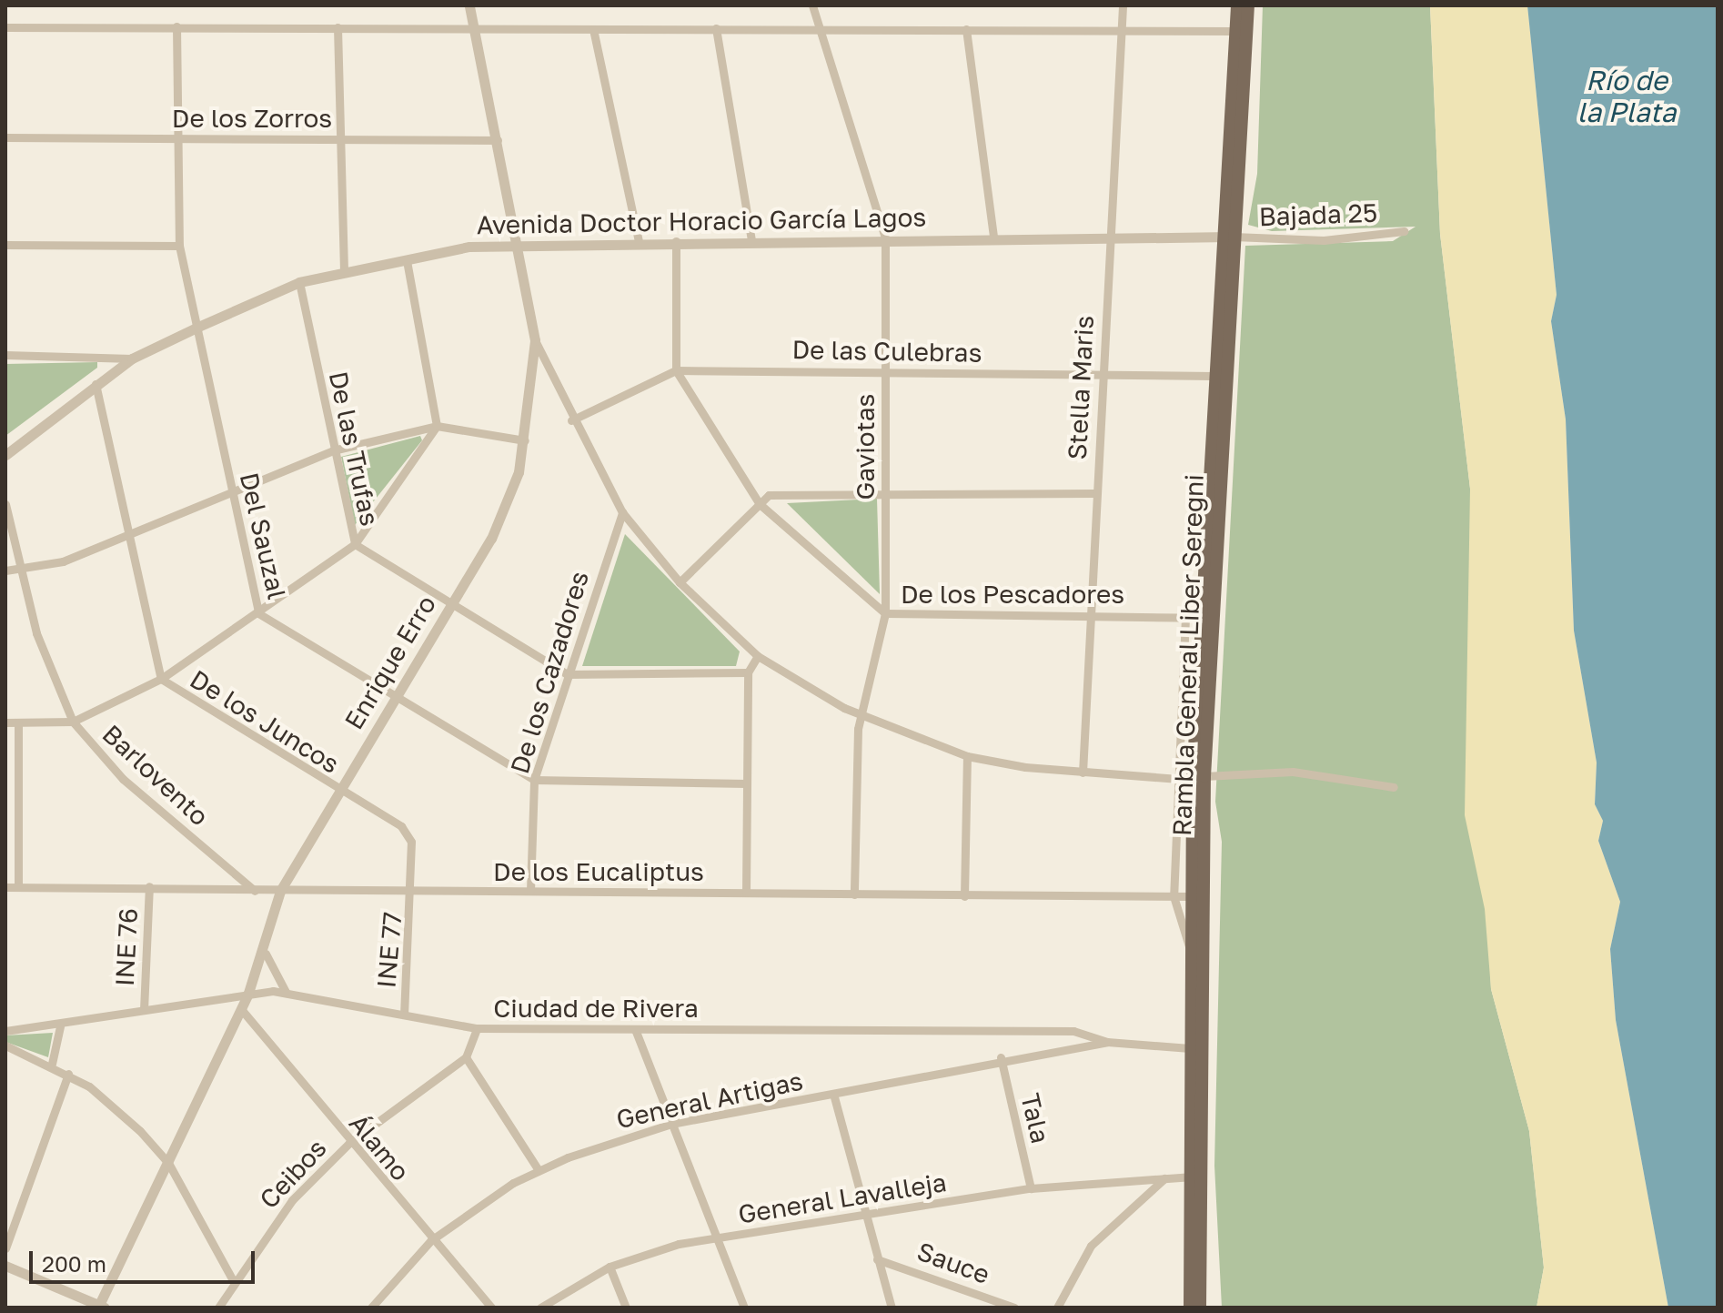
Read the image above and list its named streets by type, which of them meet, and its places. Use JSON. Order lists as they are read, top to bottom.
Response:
{
  "streets": {
    "main road": ["Rambla General Liber Seregni"],
    "street": [
      "De los Zorros",
      "Bajada 25",
      "Avenida Doctor Horacio García Lagos",
      "De las Culebras",
      "Stella Maris",
      "Gaviotas",
      "De las Trufas",
      "Del Sauzal",
      "De los Pescadores",
      "Enrique Erro",
      "De los Cazadores",
      "De los Juncos",
      "Barlovento",
      "De los Eucaliptus",
      "INE 76",
      "INE 77",
      "Ciudad de Rivera",
      "General Artigas",
      "Tala",
      "Álamo",
      "Ceibos",
      "General Lavalleja",
      "Sauce"
    ]
  },
  "crossings": [
    ["De los Zorros", "Del Sauzal"],
    ["De los Zorros", "Enrique Erro"],
    ["Bajada 25", "Avenida Doctor Horacio García Lagos"],
    ["Bajada 25", "Rambla General Liber Seregni"],
    ["Avenida Doctor Horacio García Lagos", "Stella Maris"],
    ["Avenida Doctor Horacio García Lagos", "Gaviotas"],
    ["Avenida Doctor Horacio García Lagos", "De las Trufas"],
    ["Avenida Doctor Horacio García Lagos", "Del Sauzal"],
    ["Avenida Doctor Horacio García Lagos", "Rambla General Liber Seregni"],
    ["Avenida Doctor Horacio García Lagos", "Enrique Erro"],
    ["Avenida Doctor Horacio García Lagos", "De los Juncos"],
    ["De las Culebras", "Stella Maris"],
    ["De las Culebras", "Gaviotas"],
    ["De las Culebras", "De los Pescadores"],
    ["De las Culebras", "Rambla General Liber Seregni"],
    ["Stella Maris", "De los Pescadores"],
    ["Gaviotas", "De los Pescadores"],
    ["Gaviotas", "De los Eucaliptus"],
    ["De las Trufas", "Enrique Erro"],
    ["De las Trufas", "De los Cazadores"],
    ["Del Sauzal", "Enrique Erro"],
    ["Del Sauzal", "De los Cazadores"],
    ["De los Pescadores", "Rambla General Liber Seregni"],
    ["Rambla General Liber Seregni", "De los Eucaliptus"],
    ["Rambla General Liber Seregni", "Ciudad de Rivera"],
    ["Rambla General Liber Seregni", "General Lavalleja"],
    ["Enrique Erro", "De los Juncos"],
    ["Enrique Erro", "De los Eucaliptus"],
    ["Enrique Erro", "Ciudad de Rivera"],
    ["Enrique Erro", "Álamo"],
    ["De los Cazadores", "De los Eucaliptus"],
    ["De los Juncos", "De los Eucaliptus"],
    ["De los Juncos", "INE 77"],
    ["Barlovento", "De los Eucaliptus"],
    ["De los Eucaliptus", "INE 76"],
    ["De los Eucaliptus", "INE 77"],
    ["INE 76", "Ciudad de Rivera"],
    ["INE 77", "Ciudad de Rivera"],
    ["Ciudad de Rivera", "General Artigas"],
    ["General Artigas", "Tala"],
    ["General Artigas", "Álamo"],
    ["Tala", "General Lavalleja"],
    ["Álamo", "Ceibos"]
  ],
  "water": ["Río de la Plata"],
  "scale_bar": "200 m"
}
